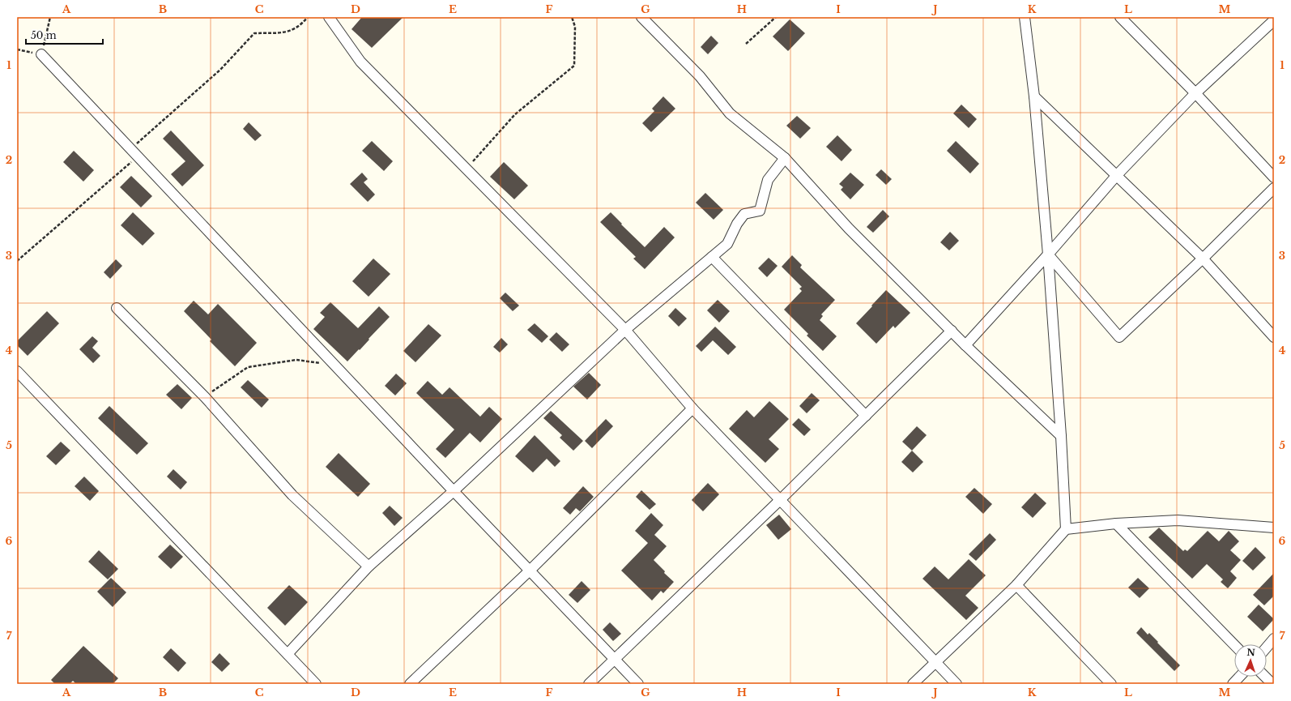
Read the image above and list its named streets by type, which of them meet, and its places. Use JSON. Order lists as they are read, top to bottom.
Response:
{
  "scale_bar": "50 m",
  "north": "top",
  "grid": {
    "columns": [
      "A",
      "B",
      "C",
      "D",
      "E",
      "F",
      "G",
      "H",
      "I",
      "J",
      "K",
      "L",
      "M"
    ],
    "rows": [
      "1",
      "2",
      "3",
      "4",
      "5",
      "6",
      "7"
    ]
  }
}
